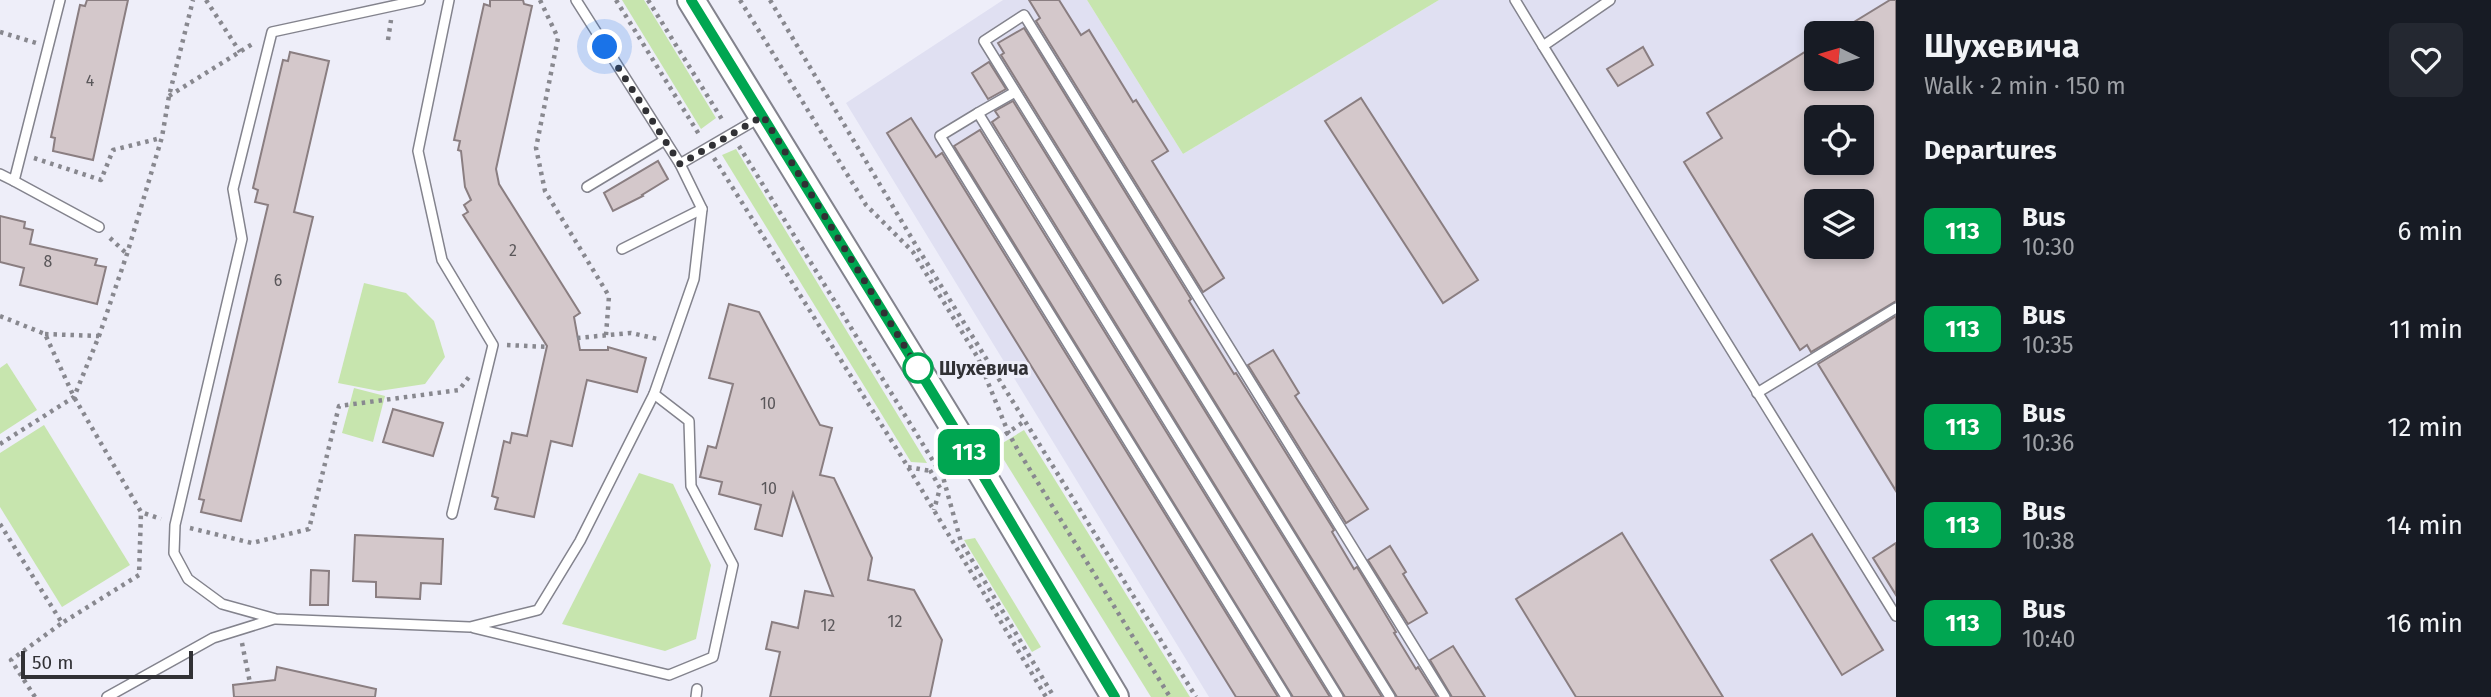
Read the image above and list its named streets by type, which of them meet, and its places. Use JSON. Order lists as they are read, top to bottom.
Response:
{
  "places": ["Шухевича"],
  "lines": ["bus line 113"],
  "house_numbers": [
    "4",
    "2",
    "8",
    "6",
    "10",
    "10",
    "12",
    "12"
  ],
  "scale_bar": "50 m",
  "north": "left",
  "page": {
    "on_map": "113",
    "heading": [
      ["Шухевича", "Walk · 2 min · 150 m"],
      "Departures"
    ],
    "list": [
      {
        "mark": "113",
        "name": "Bus",
        "note": "10:30",
        "value": "6 min"
      },
      {
        "mark": "113",
        "name": "Bus",
        "note": "10:35",
        "value": "11 min"
      },
      {
        "mark": "113",
        "name": "Bus",
        "note": "10:36",
        "value": "12 min"
      },
      {
        "mark": "113",
        "name": "Bus",
        "note": "10:38",
        "value": "14 min"
      },
      {
        "mark": "113",
        "name": "Bus",
        "note": "10:40",
        "value": "16 min"
      }
    ],
    "scale": "50 m"
  }
}
